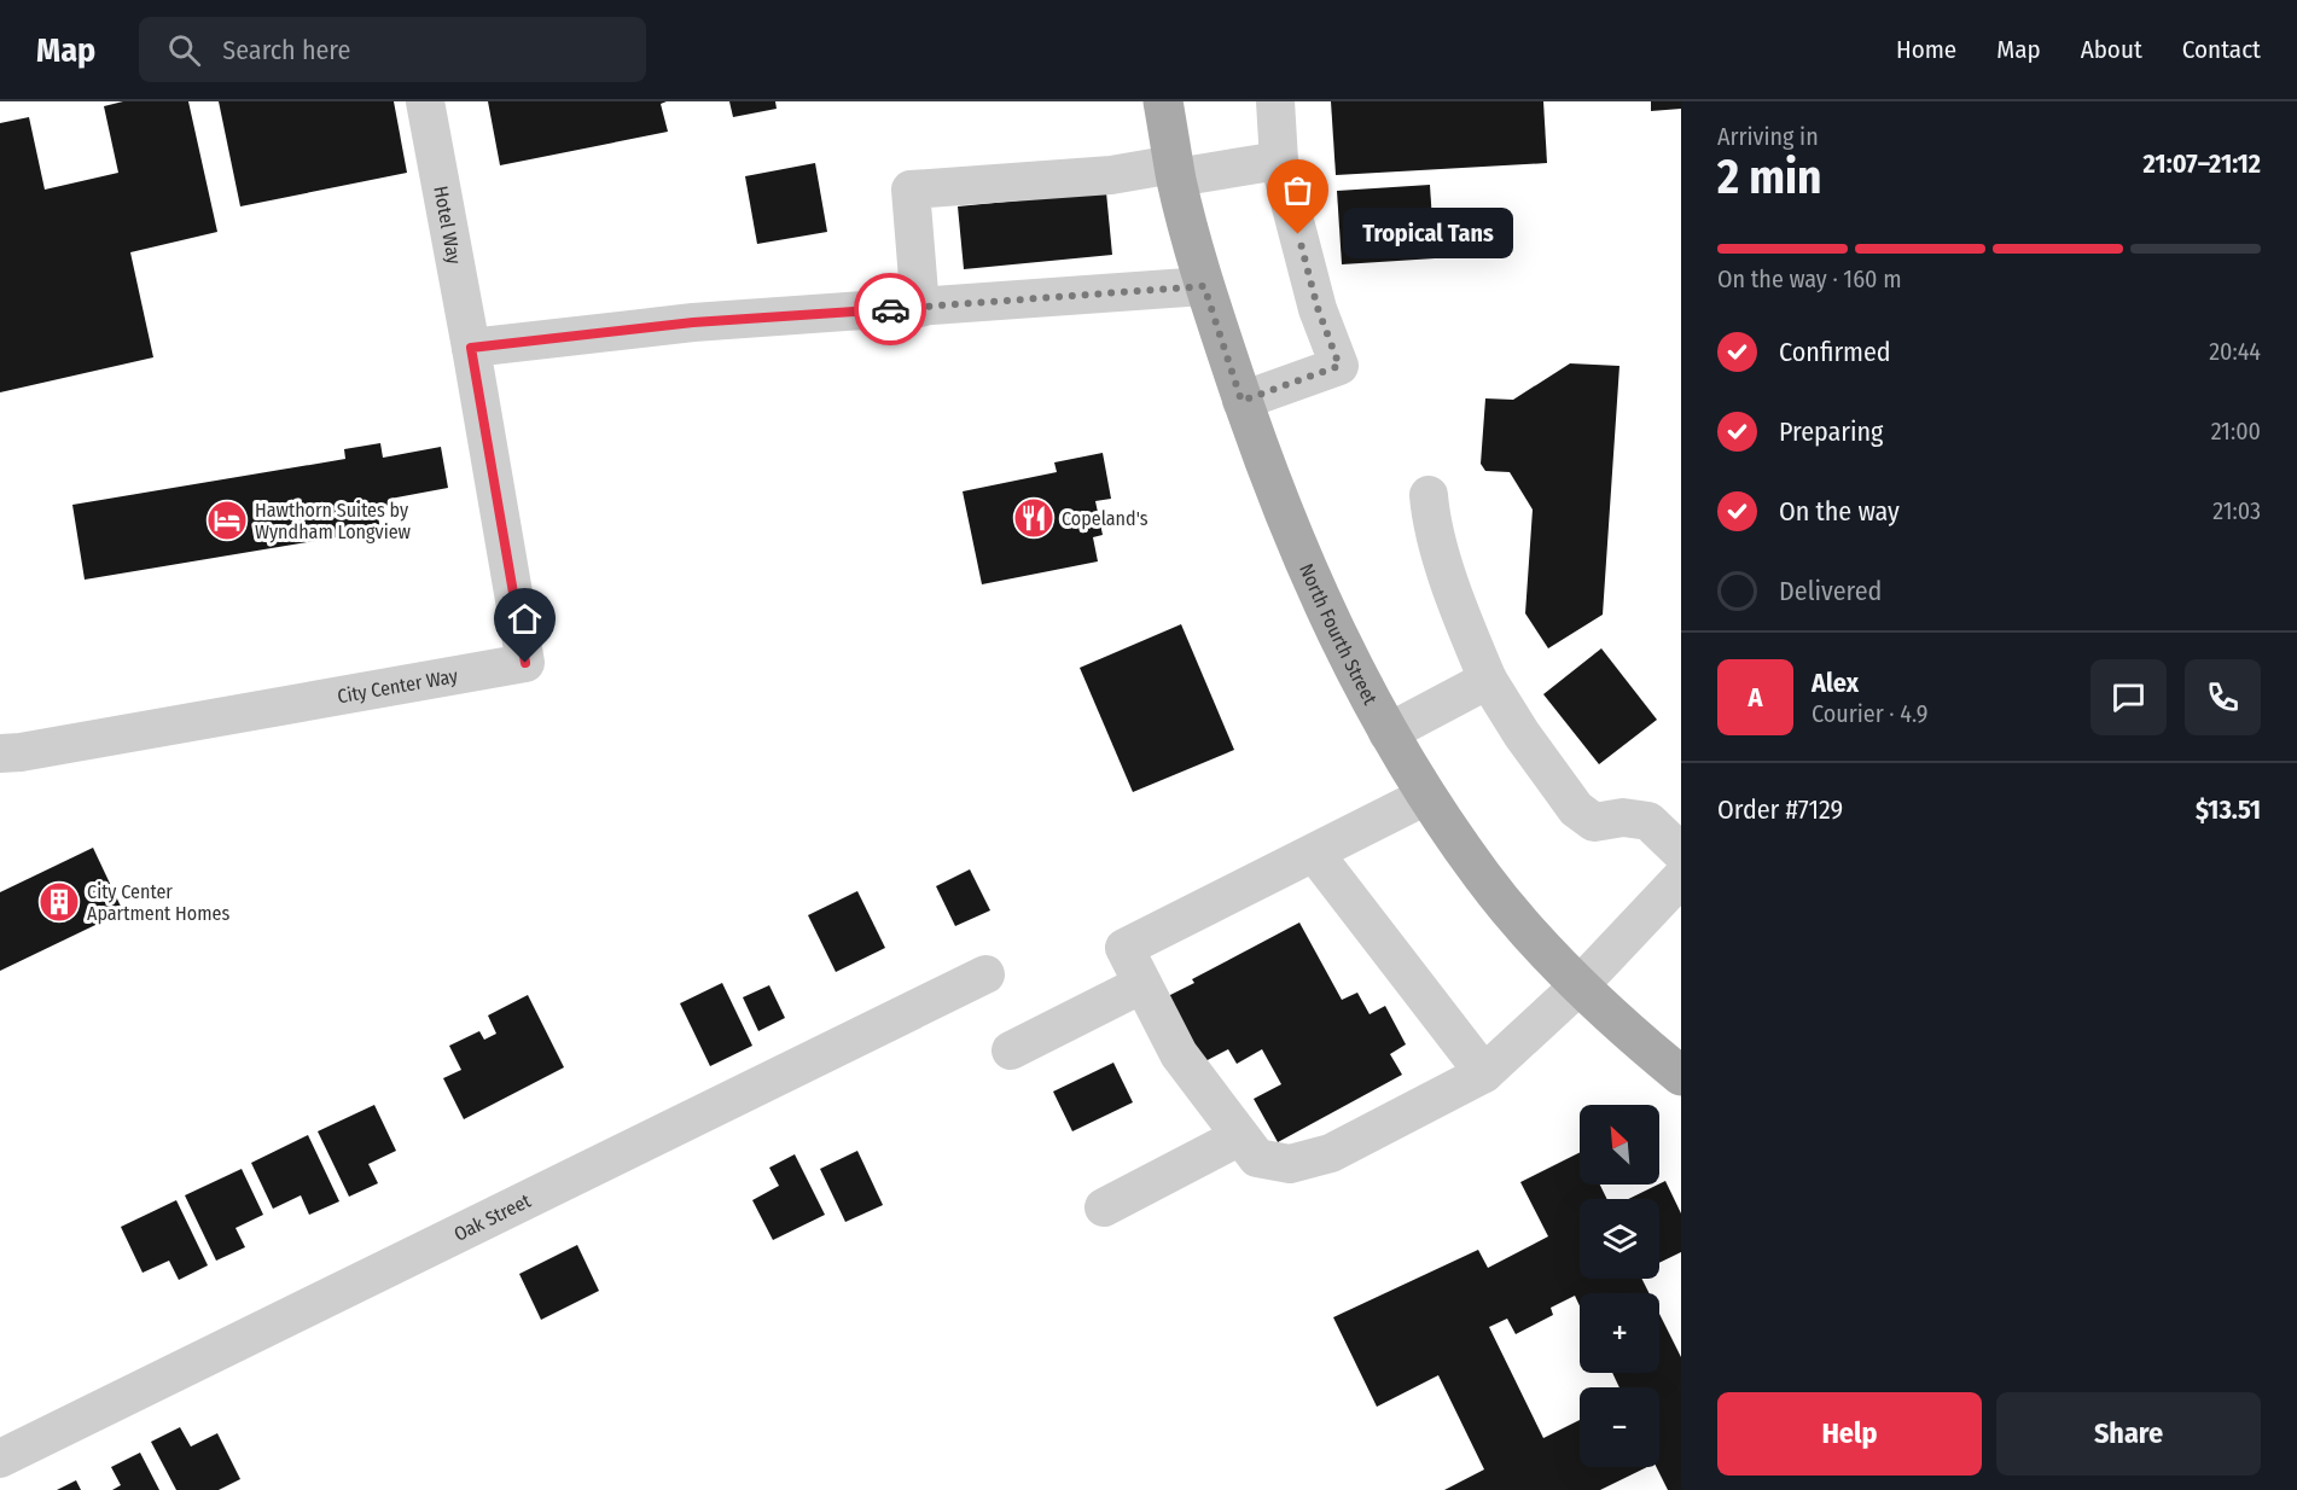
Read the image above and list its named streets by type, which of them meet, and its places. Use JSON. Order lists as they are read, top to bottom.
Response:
{
  "streets": {
    "main road": ["North Fourth Street"],
    "street": ["Hotel Way", "City Center Way", "Oak Street"]
  },
  "crossings": [
    ["Hotel Way", "City Center Way"]
  ],
  "places": {
    "other": ["Tropical Tans"],
    "restaurant": ["Copeland's"],
    "hotel": ["Hawthorn Suites by Wyndham Longview"],
    "building": ["City Center Apartment Homes"]
  },
  "north": "top left",
  "page": {
    "header": "Map",
    "search": "Search here",
    "nav": [
      "Home",
      "Map",
      "About",
      "Contact"
    ],
    "heading": ["2 min", "Arriving in", "21:07–21:12"],
    "panel": [
      "Alex",
      "Courier · 4.9",
      "Order #7129",
      "$13.51"
    ],
    "bubble": "Tropical Tans",
    "bar": "On the way · 160 m",
    "list": [
      ["Confirmed", "20:44"],
      ["Preparing", "21:00"],
      ["On the way", "21:03"],
      "Delivered"
    ],
    "round": "A",
    "map_buttons": ["+", "−"],
    "buttons": ["Help", "Share"]
  }
}
